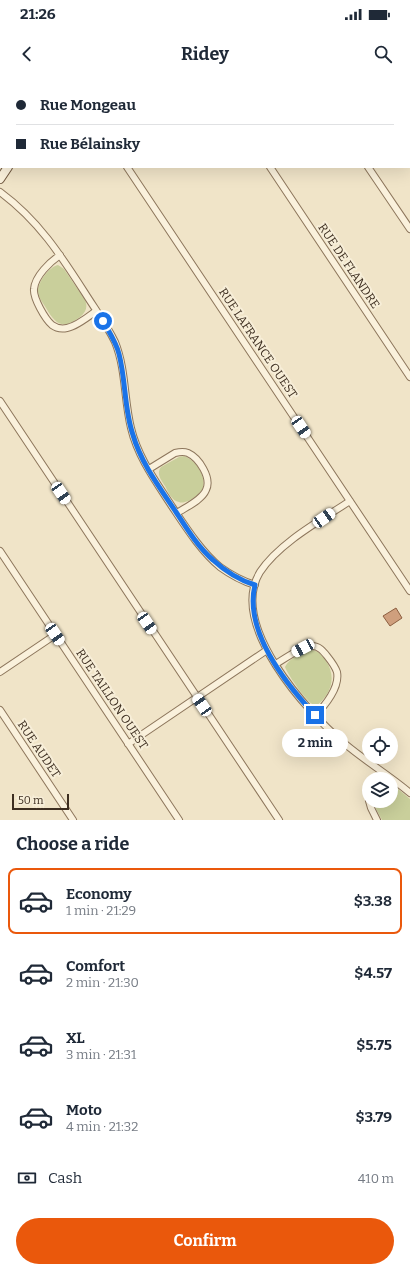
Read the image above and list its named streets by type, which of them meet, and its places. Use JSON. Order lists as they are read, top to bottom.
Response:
{
  "streets": {
    "street": [
      "RUE DE FLANDRE",
      "RUE LAFRANCE OUEST",
      "RUE TAILLON OUEST",
      "RUE AUDET"
    ]
  },
  "scale_bar": "50 m",
  "page": {
    "status": "21:26",
    "header": "Ridey",
    "banner": ["Rue Mongeau", "Rue Bélainsky"],
    "bubble": "2 min",
    "scale": "50 m",
    "heading": "Choose a ride",
    "list": [
      {
        "name": "Economy",
        "note": "1 min · 21:29",
        "value": "$3.38"
      },
      {
        "name": "Comfort",
        "note": "2 min · 21:30",
        "value": "$4.57"
      },
      {
        "name": "XL",
        "note": "3 min · 21:31",
        "value": "$5.75"
      },
      {
        "name": "Moto",
        "note": "4 min · 21:32",
        "value": "$3.79"
      }
    ],
    "pay": ["Cash", "410 m"],
    "buttons": "Confirm"
  }
}
